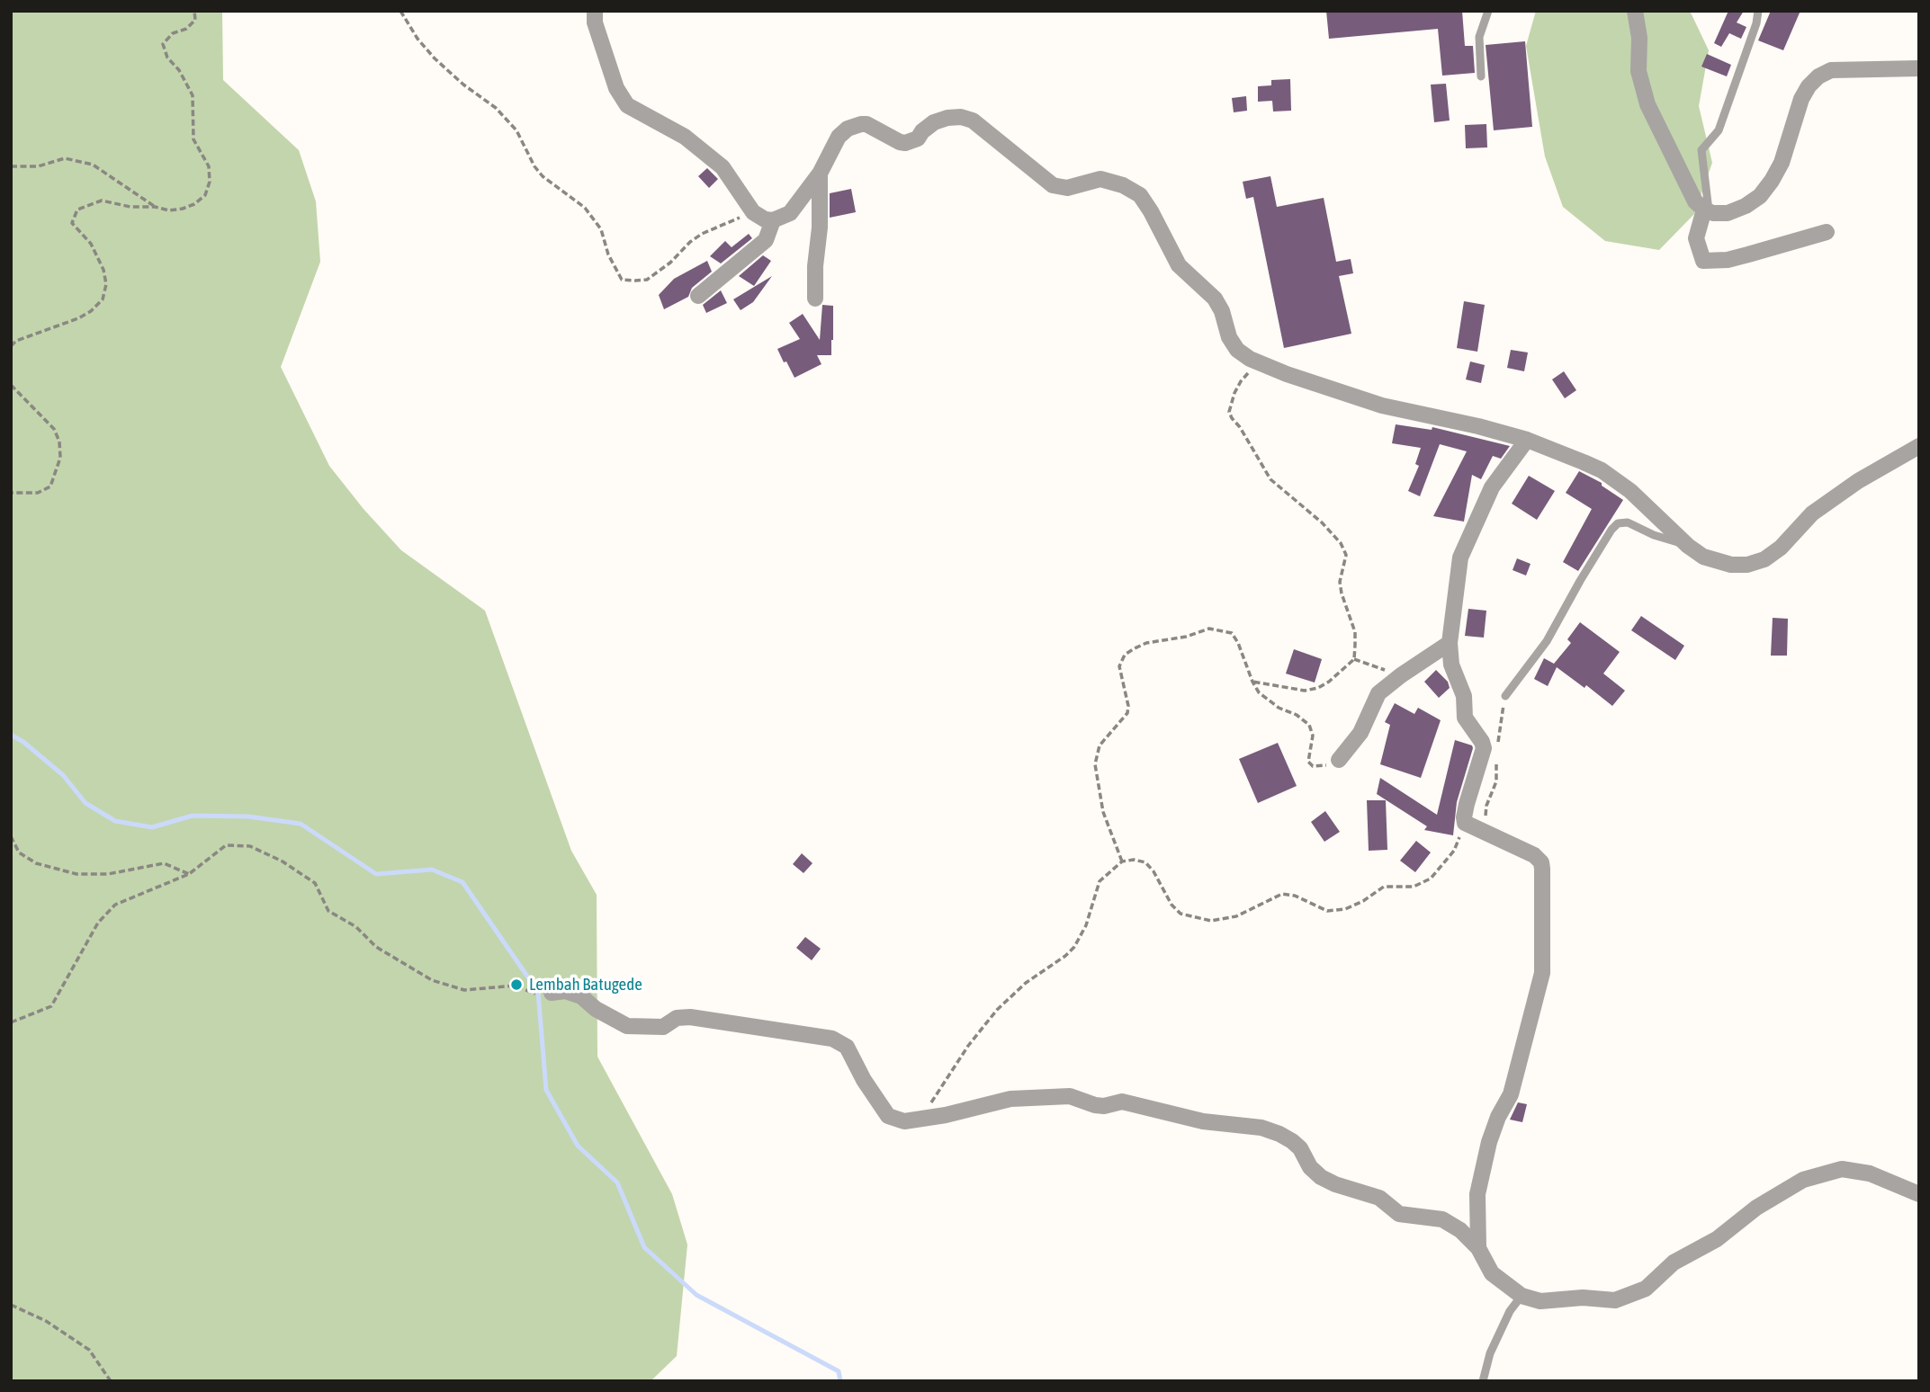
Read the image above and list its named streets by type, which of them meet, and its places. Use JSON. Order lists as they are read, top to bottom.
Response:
{
  "places": ["Lembah Batugede"]
}
